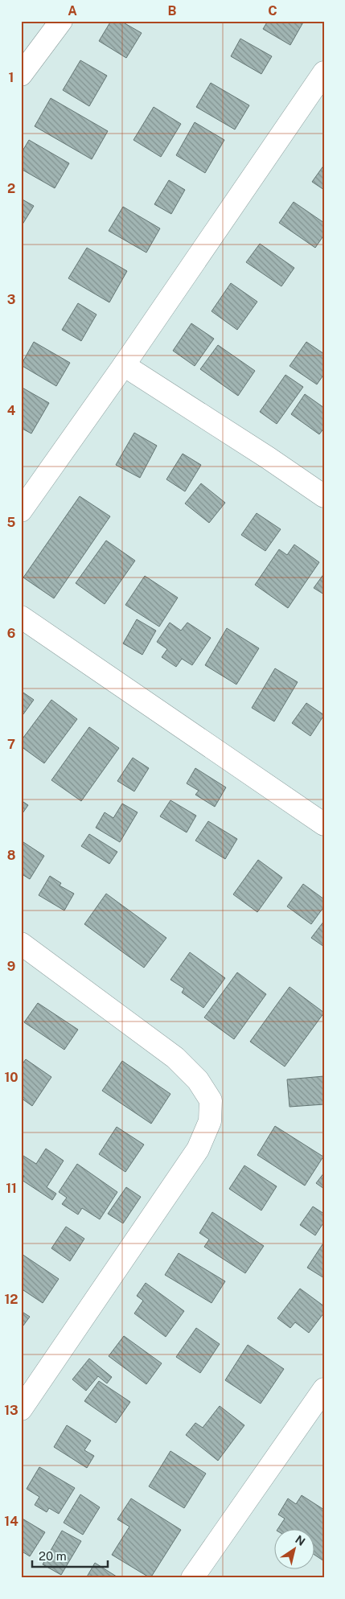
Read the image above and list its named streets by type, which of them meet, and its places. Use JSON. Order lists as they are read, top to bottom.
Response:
{
  "scale_bar": "20 m",
  "north": "top right",
  "grid": {
    "columns": ["A", "B", "C"],
    "rows": [
      "1",
      "2",
      "3",
      "4",
      "5",
      "6",
      "7",
      "8",
      "9",
      "10",
      "11",
      "12",
      "13",
      "14"
    ]
  }
}
